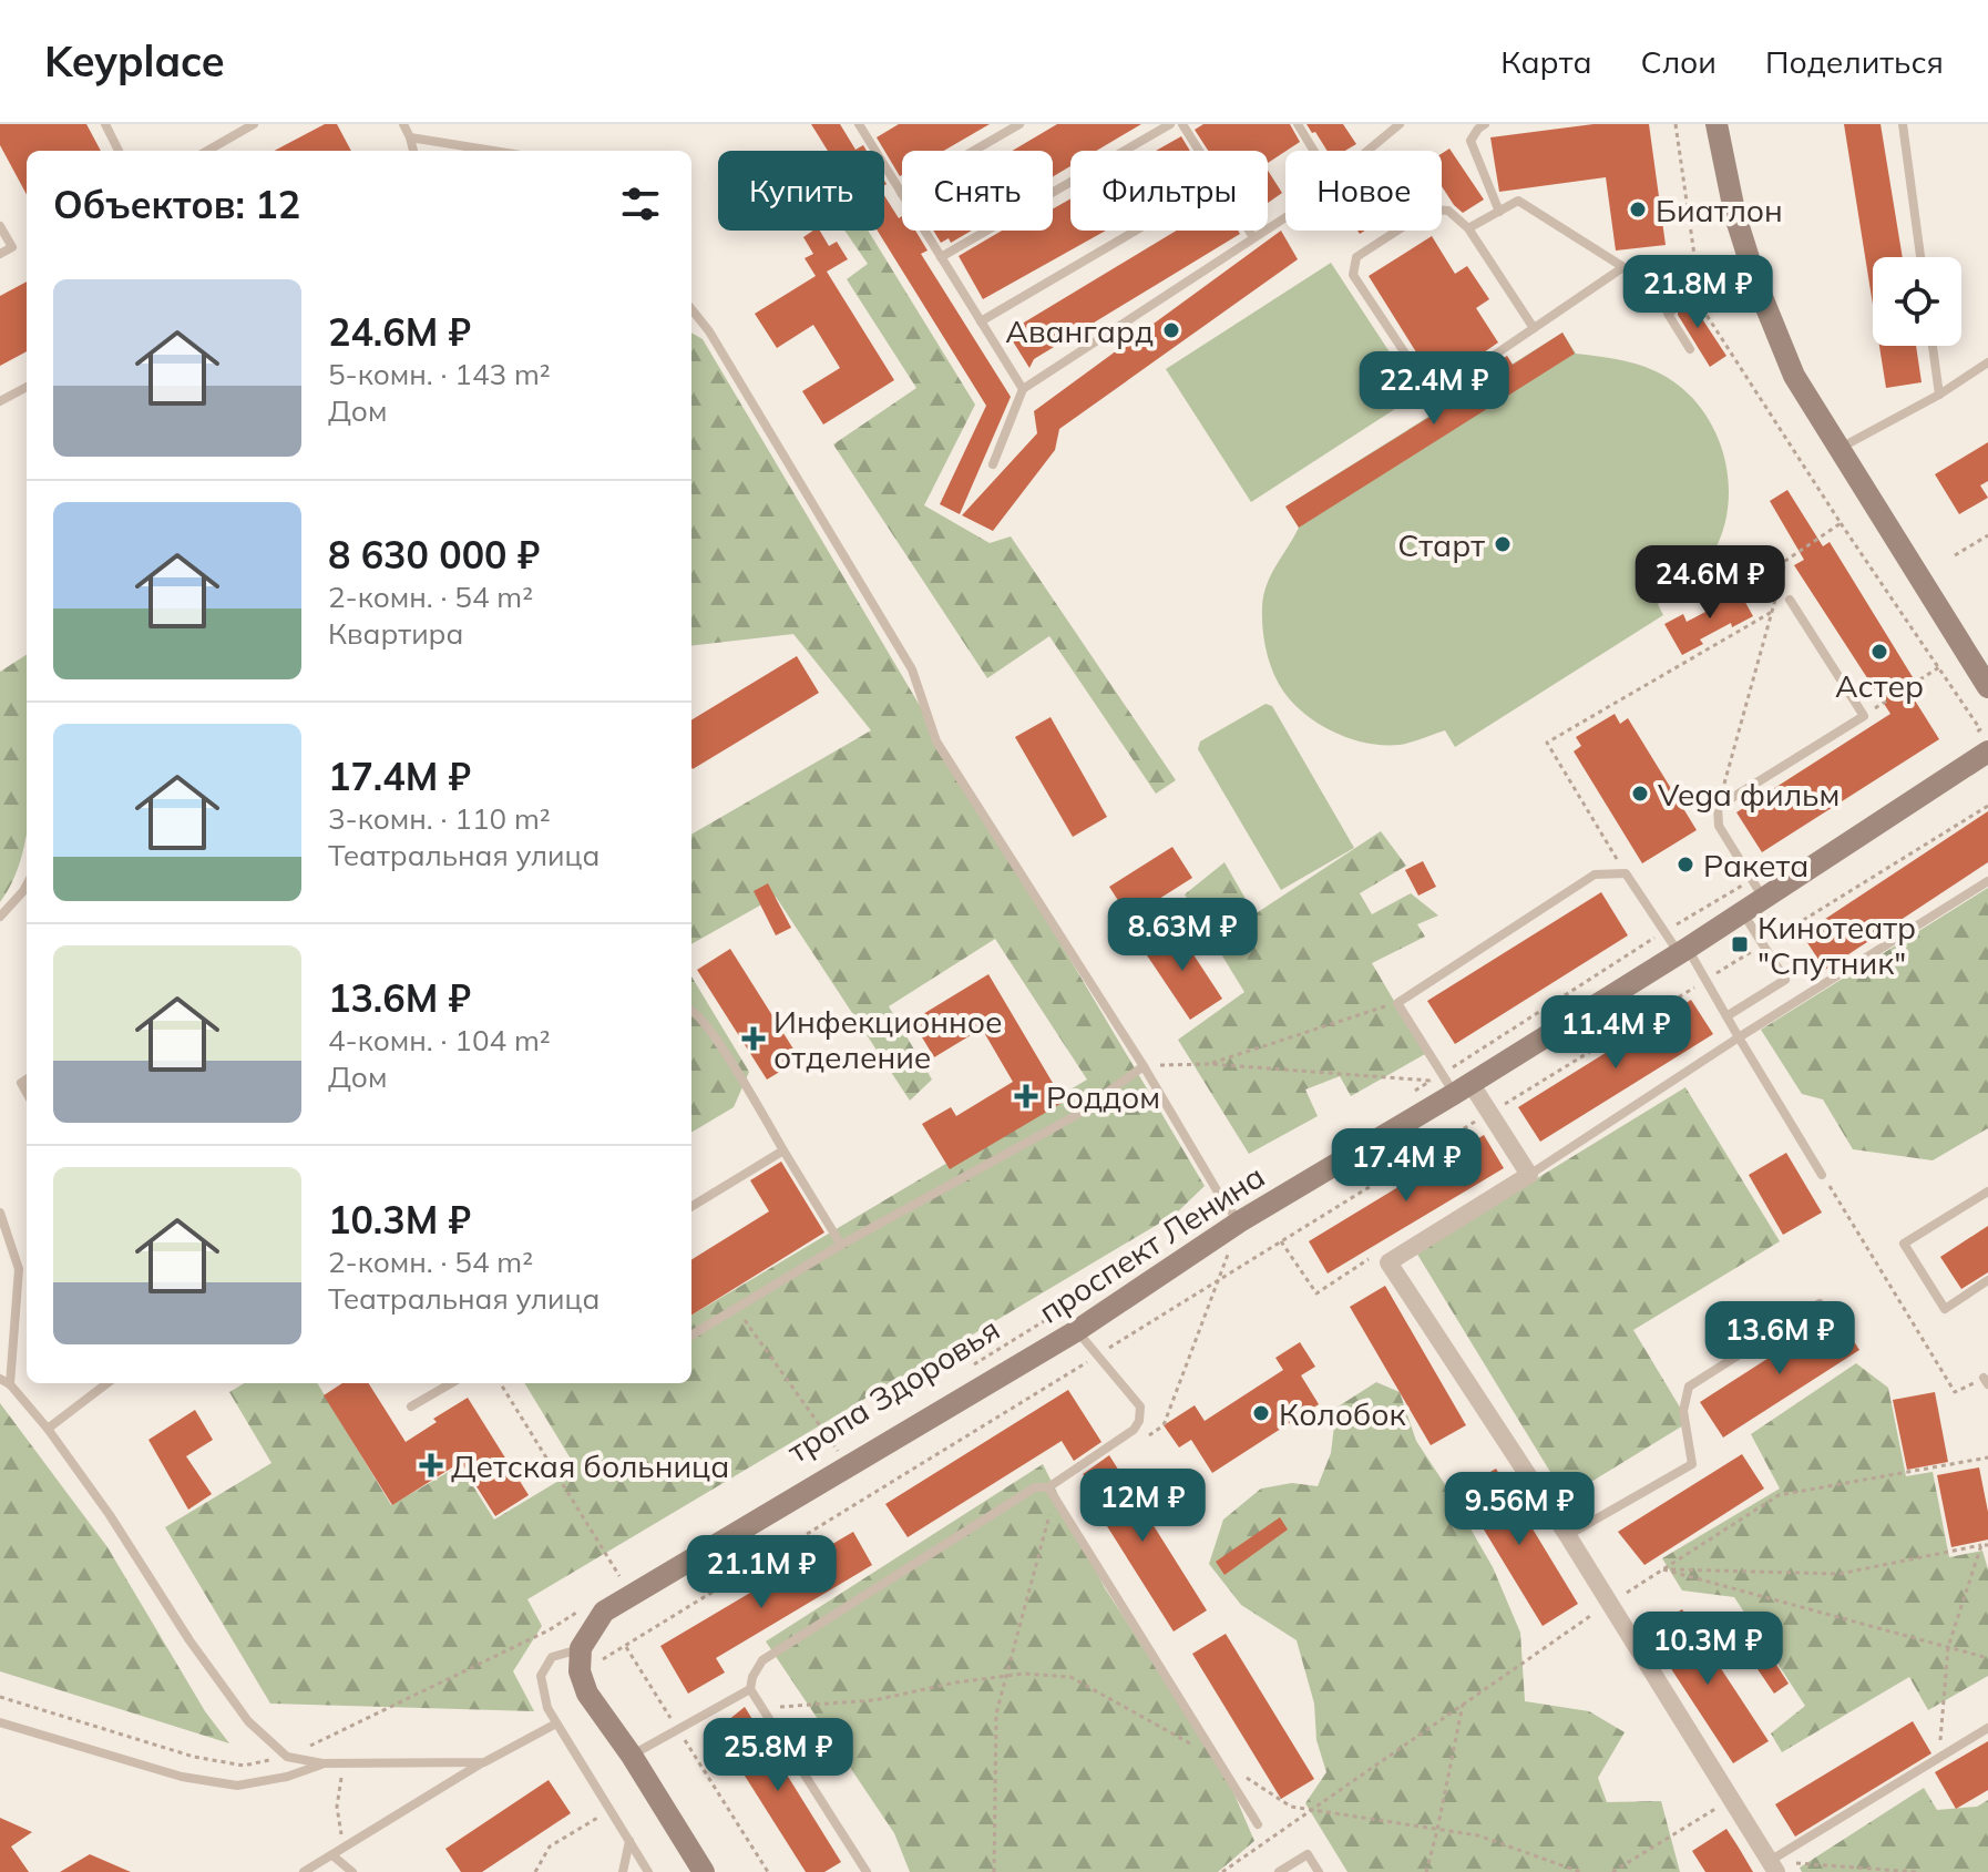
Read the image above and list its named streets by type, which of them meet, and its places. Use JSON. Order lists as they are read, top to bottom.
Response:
{
  "streets": {
    "street": ["проспект Ленина"],
    "path": ["тропа Здоровья"]
  },
  "places": {
    "other": [
      "Биатлон",
      "Авангард",
      "Старт",
      "Астер",
      "Vega фильм",
      "Ракета",
      "Колобок"
    ],
    "transit": ["Кинотеатр \"Спутник\""],
    "health": ["Инфекционное отделение", "Роддом", "Детская больница"]
  },
  "page": {
    "header": "Keyplace",
    "nav": ["Карта", "Слои", "Поделиться"],
    "chip": [
      "Купить",
      "Снять",
      "Фильтры",
      "Новое"
    ],
    "heading": "Объектов: 12",
    "price": [
      "21.8M ₽",
      "22.4M ₽",
      "24.6M ₽",
      "8.63M ₽",
      "11.4M ₽",
      "17.4M ₽",
      "13.6M ₽",
      "12M ₽",
      "9.56M ₽",
      "21.1M ₽",
      "10.3M ₽",
      "25.8M ₽"
    ],
    "list": [
      {
        "name": "24.6M ₽",
        "note": "5-комн. · 143 m² · Дом"
      },
      {
        "name": "8 630 000 ₽",
        "note": "2-комн. · 54 m² · Квартира"
      },
      {
        "name": "17.4M ₽",
        "note": "3-комн. · 110 m² · Театральная улица"
      },
      {
        "name": "13.6M ₽",
        "note": "4-комн. · 104 m² · Дом"
      },
      {
        "name": "10.3M ₽",
        "note": "2-комн. · 54 m² · Театральная улица"
      }
    ]
  }
}
